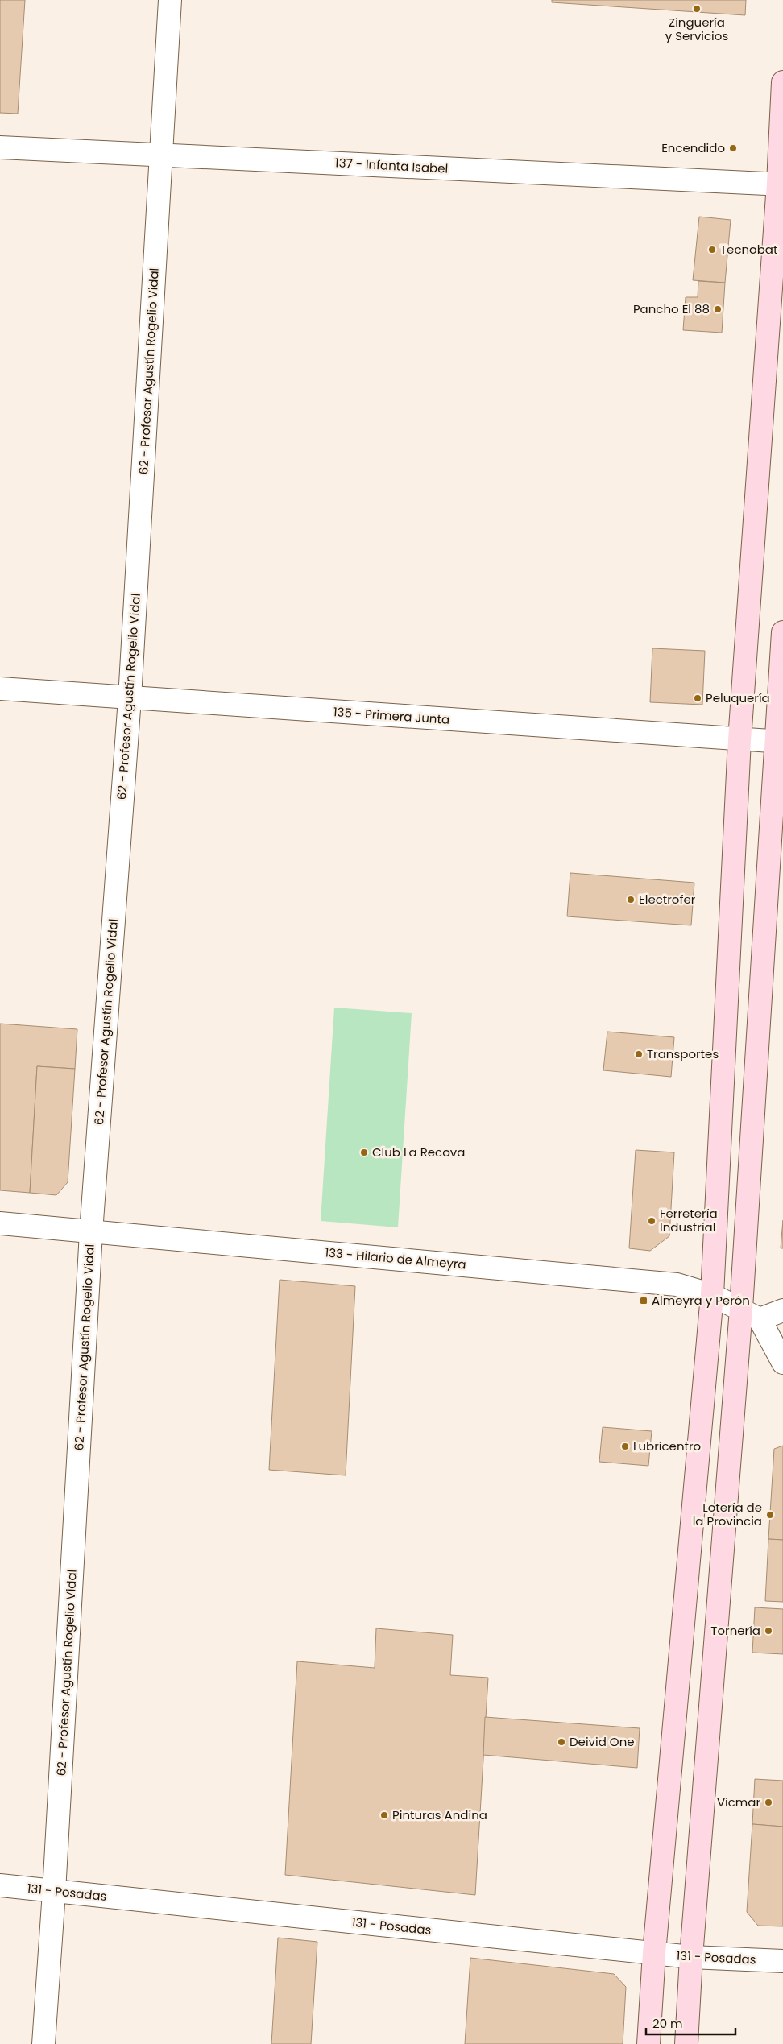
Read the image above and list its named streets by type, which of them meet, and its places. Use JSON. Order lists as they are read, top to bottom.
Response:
{
  "streets": {
    "street": [
      "137 - Infanta Isabel",
      "62 - Profesor Agustín Rogelio Vidal",
      "135 - Primera Junta",
      "133 - Hilario de Almeyra",
      "131 - Posadas"
    ]
  },
  "crossings": [
    ["137 - Infanta Isabel", "62 - Profesor Agustín Rogelio Vidal"],
    ["62 - Profesor Agustín Rogelio Vidal", "135 - Primera Junta"],
    ["62 - Profesor Agustín Rogelio Vidal", "133 - Hilario de Almeyra"],
    ["62 - Profesor Agustín Rogelio Vidal", "131 - Posadas"]
  ],
  "places": {
    "other": [
      "Zinguería y Servicios",
      "Encendido",
      "Tecnobat",
      "Pancho El 88",
      "Peluquería",
      "Electrofer",
      "Transportes",
      "Club La Recova",
      "Ferretería Industrial",
      "Lubricentro",
      "Lotería de la Provincia",
      "Tornería",
      "Deivid One",
      "Vicmar",
      "Pinturas Andina"
    ],
    "transit": ["Almeyra y Perón"]
  },
  "scale_bar": "20 m"
}
